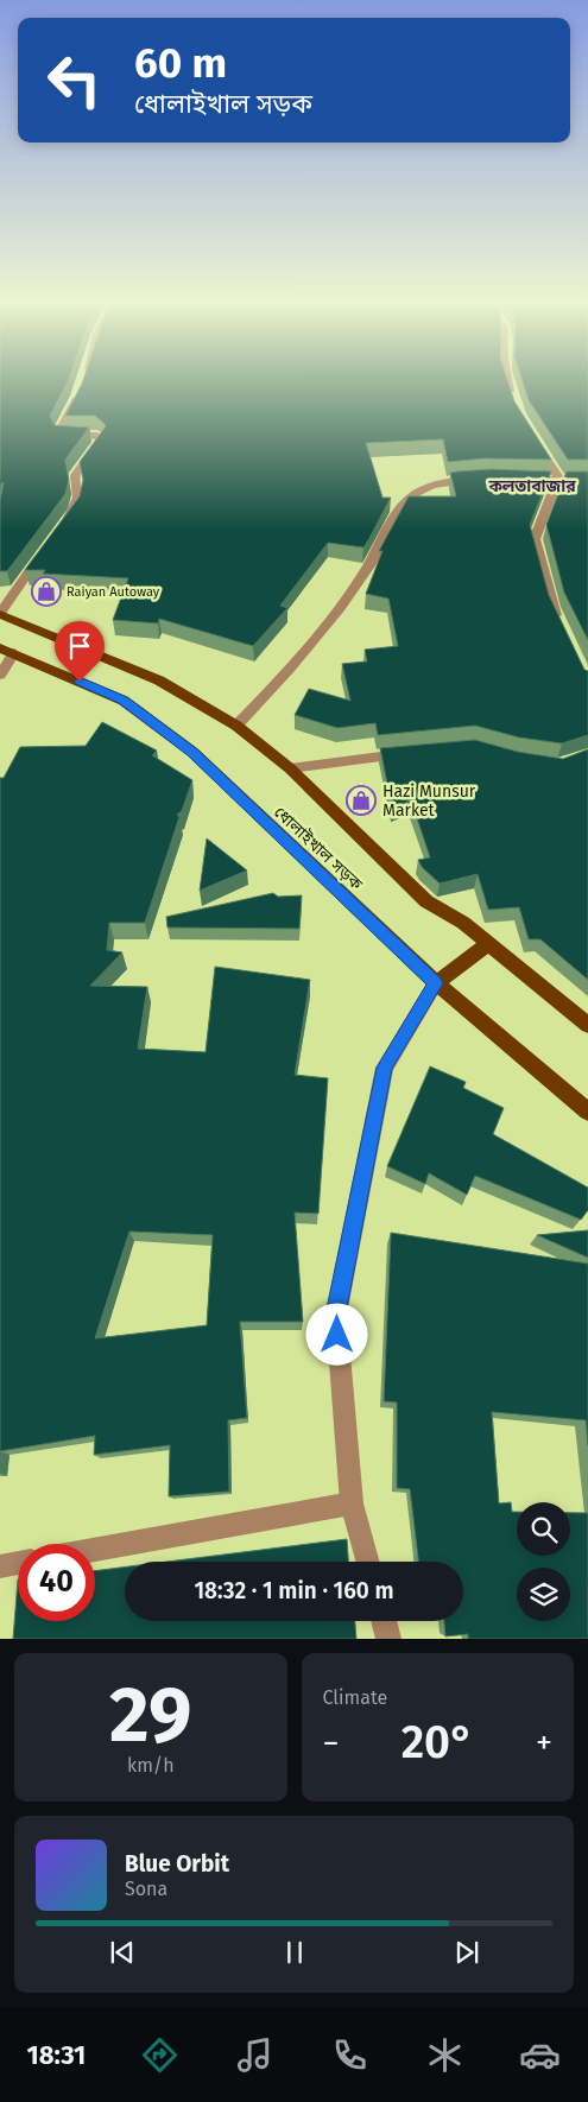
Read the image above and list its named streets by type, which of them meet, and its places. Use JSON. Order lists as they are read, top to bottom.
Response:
{
  "streets": {
    "main road": ["ধোলাইখাল সড়ক"]
  },
  "districts": ["কলতাবাজার"],
  "places": {
    "shop": ["Raiyan Autoway", "Hazi Munsur Market"]
  },
  "page": {
    "turn": ["60 m", "ধোলাইখাল সড়ক"],
    "limit": "40",
    "trip": "18:32 · 1 min · 160 m",
    "tile": [
      ["29", "km/h"],
      "Climate"
    ],
    "heat": ["−", "20°", "+"],
    "song": ["Blue Orbit", "Sona"],
    "tabs": "18:31"
  }
}
